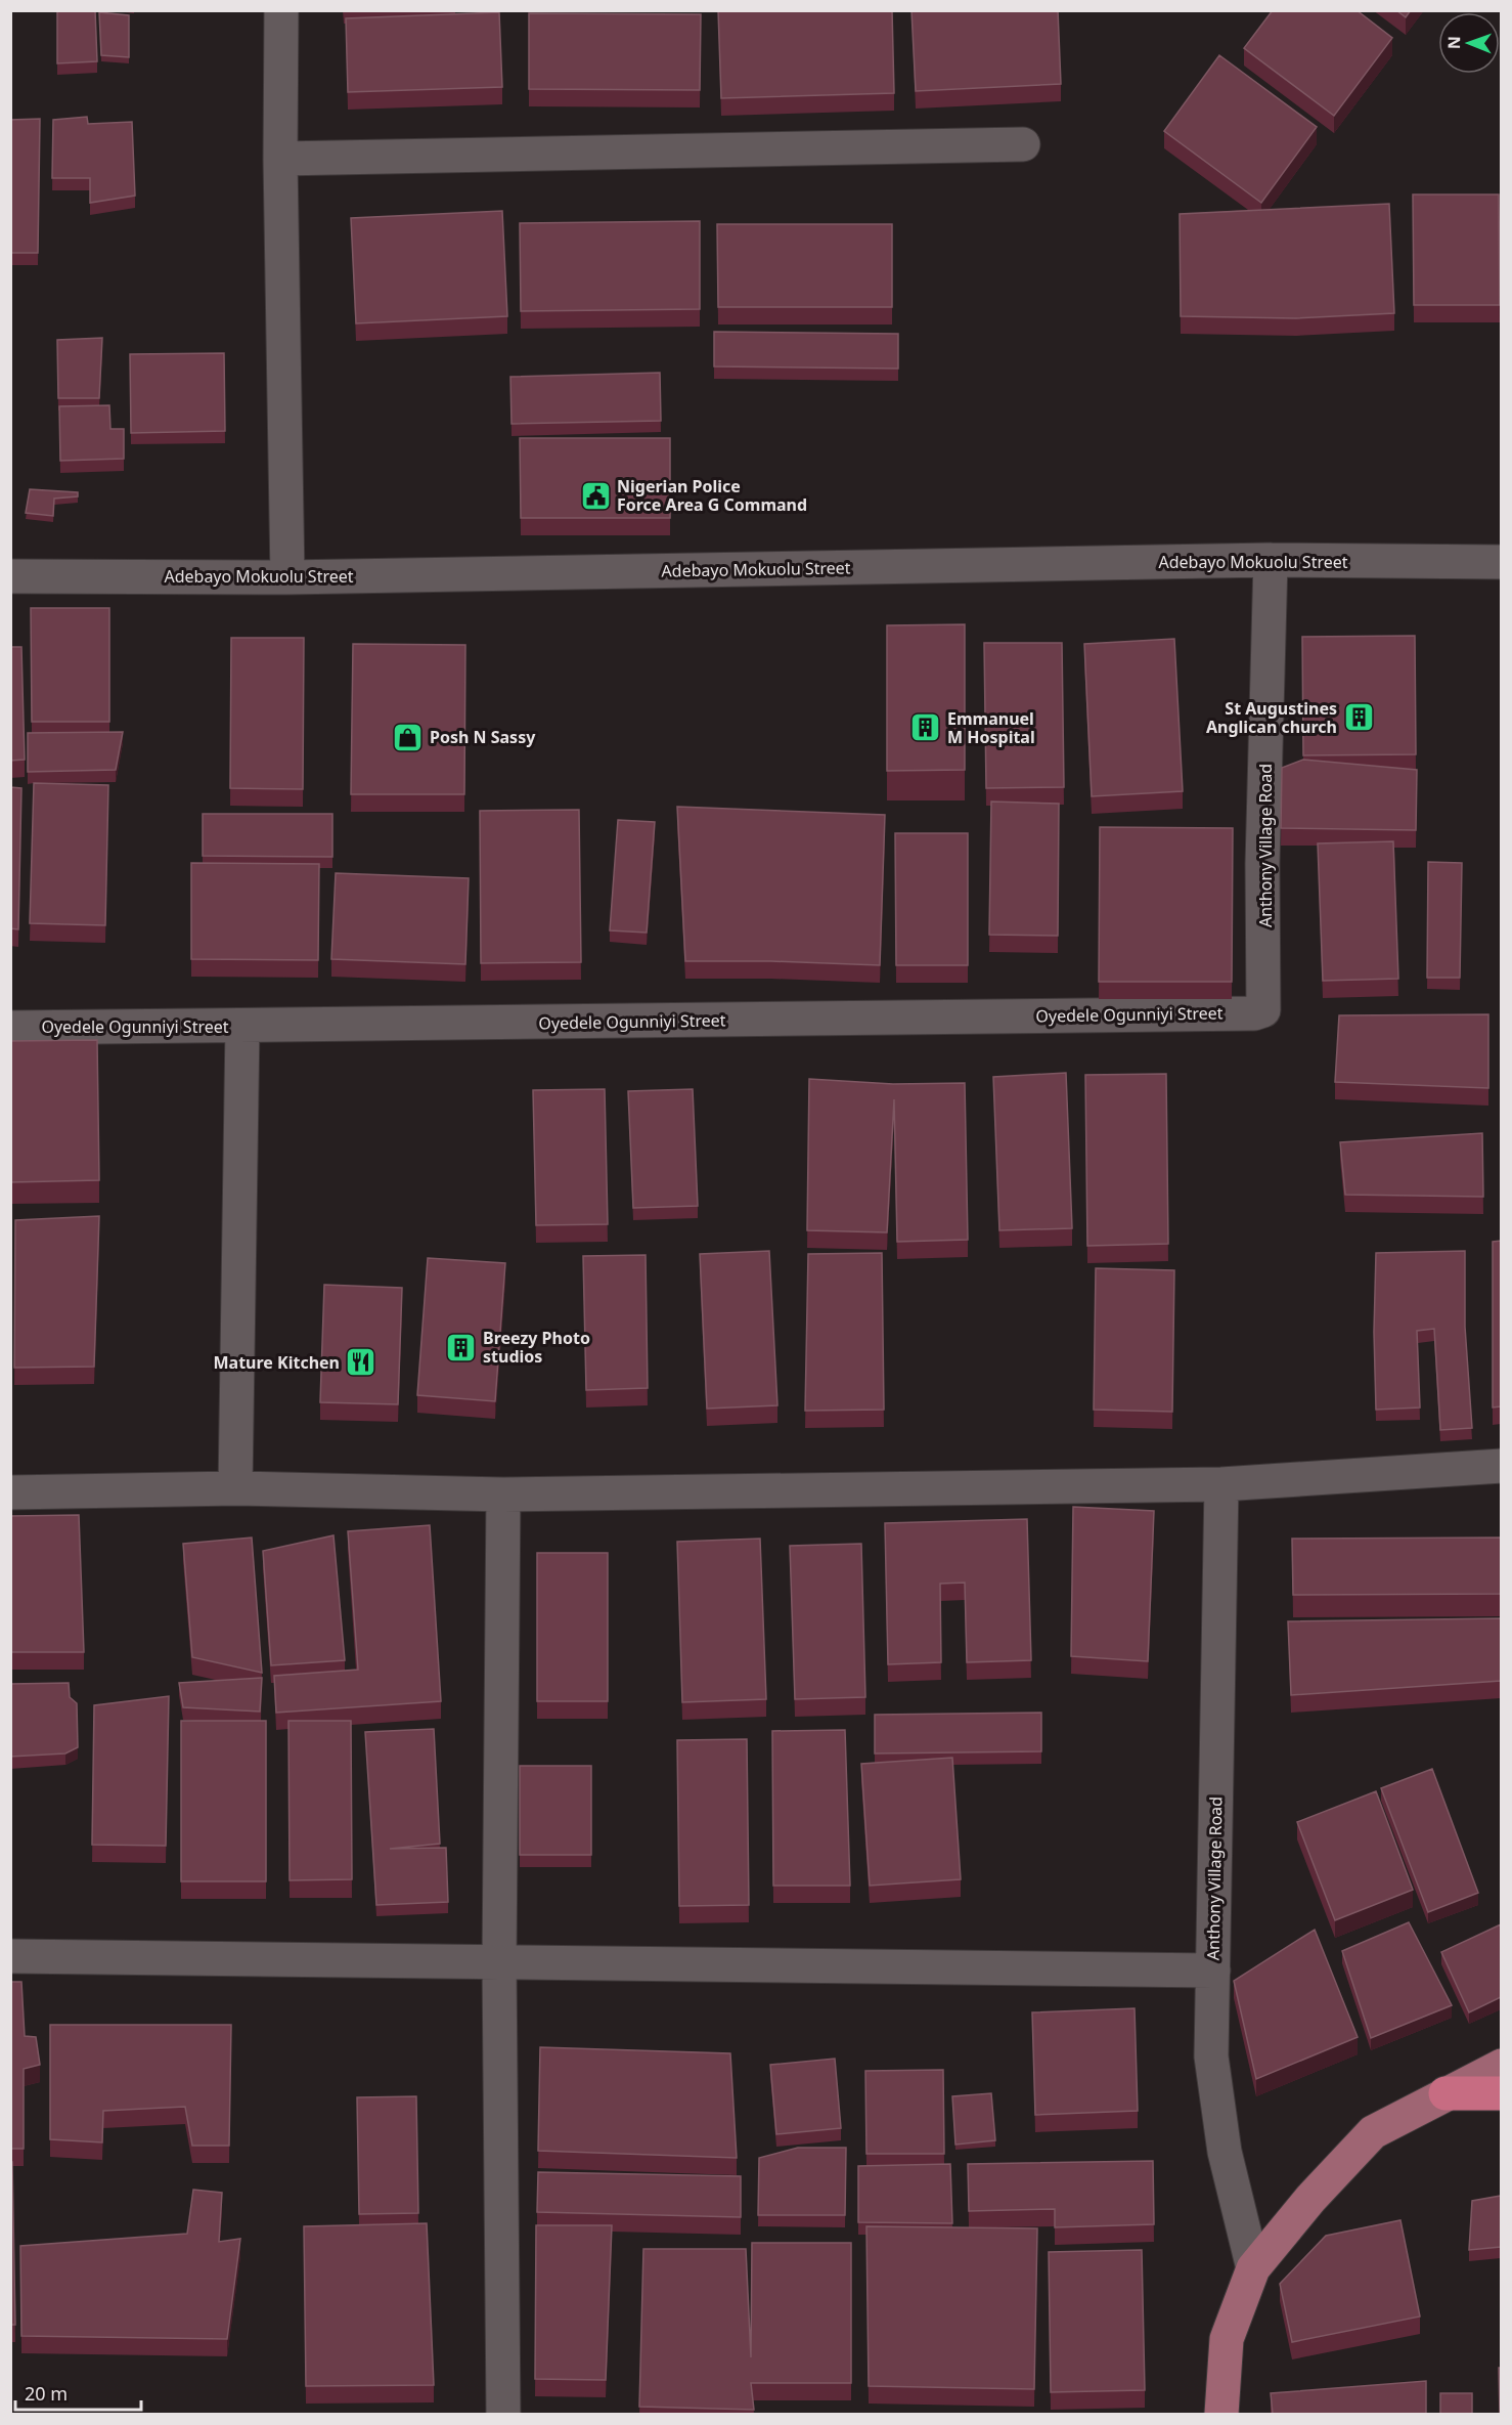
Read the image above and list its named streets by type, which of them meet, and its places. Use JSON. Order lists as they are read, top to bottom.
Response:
{
  "streets": {
    "street": ["Adebayo Mokuolu Street", "Anthony Village Road", "Oyedele Ogunniyi Street"]
  },
  "crossings": [
    ["Adebayo Mokuolu Street", "Anthony Village Road"],
    ["Anthony Village Road", "Oyedele Ogunniyi Street"]
  ],
  "places": {
    "public building": ["Nigerian Police Force Area G Command"],
    "building": ["St Augustines Anglican church", "Emmanuel M Hospital", "Breezy Photo studios"],
    "shop": ["Posh N Sassy"],
    "restaurant": ["Mature Kitchen"]
  },
  "scale_bar": "20 m",
  "north": "left"
}
